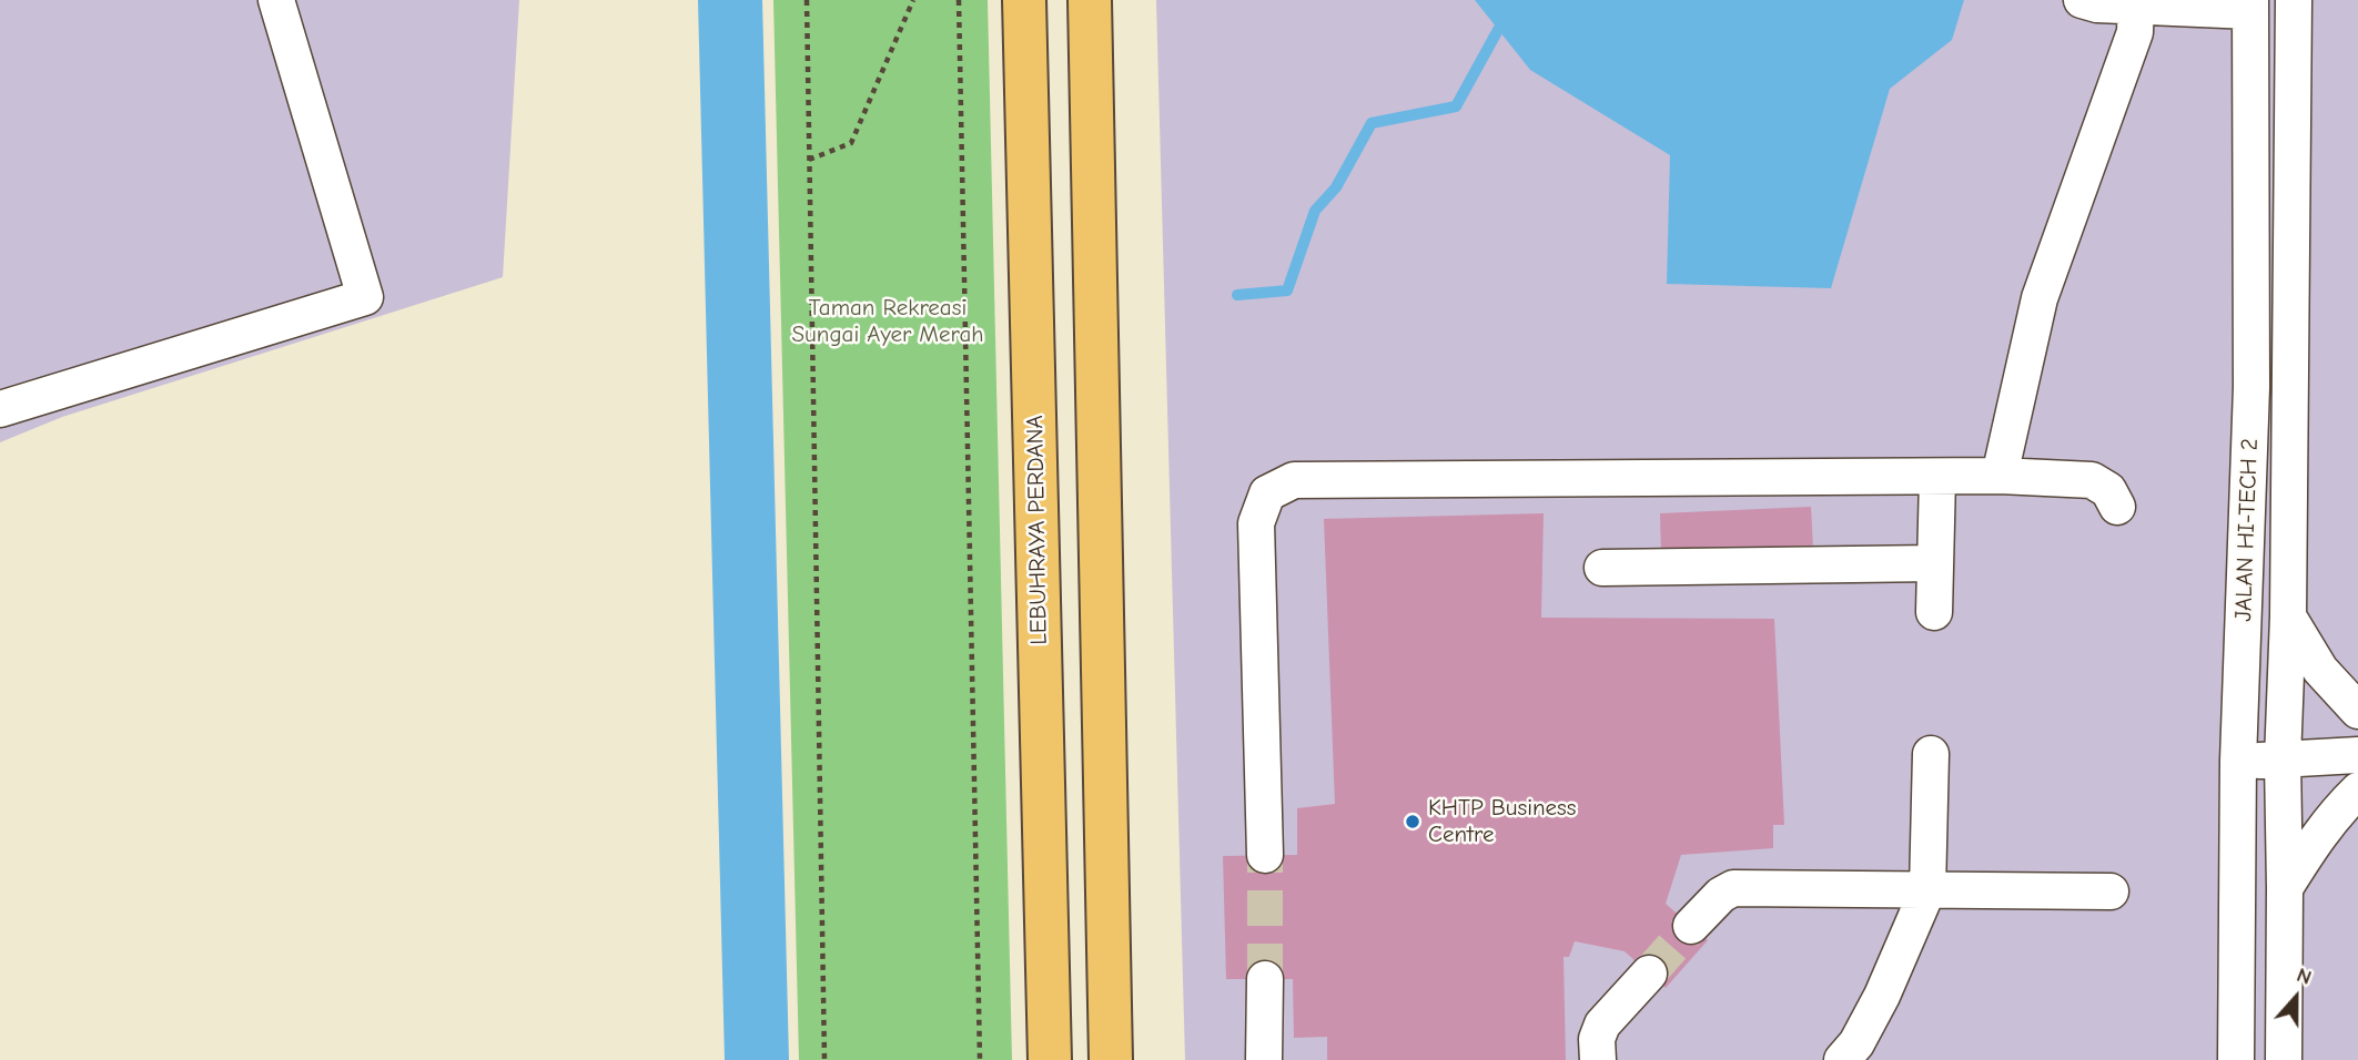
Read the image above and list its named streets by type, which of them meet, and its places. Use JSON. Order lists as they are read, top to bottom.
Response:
{
  "streets": {
    "main road": ["LEBUHRAYA PERDANA"],
    "street": ["JALAN HI-TECH 2"]
  },
  "parks": ["Taman Rekreasi Sungai Ayer Merah"],
  "places": ["KHTP Business Centre"],
  "north": "top"
}
